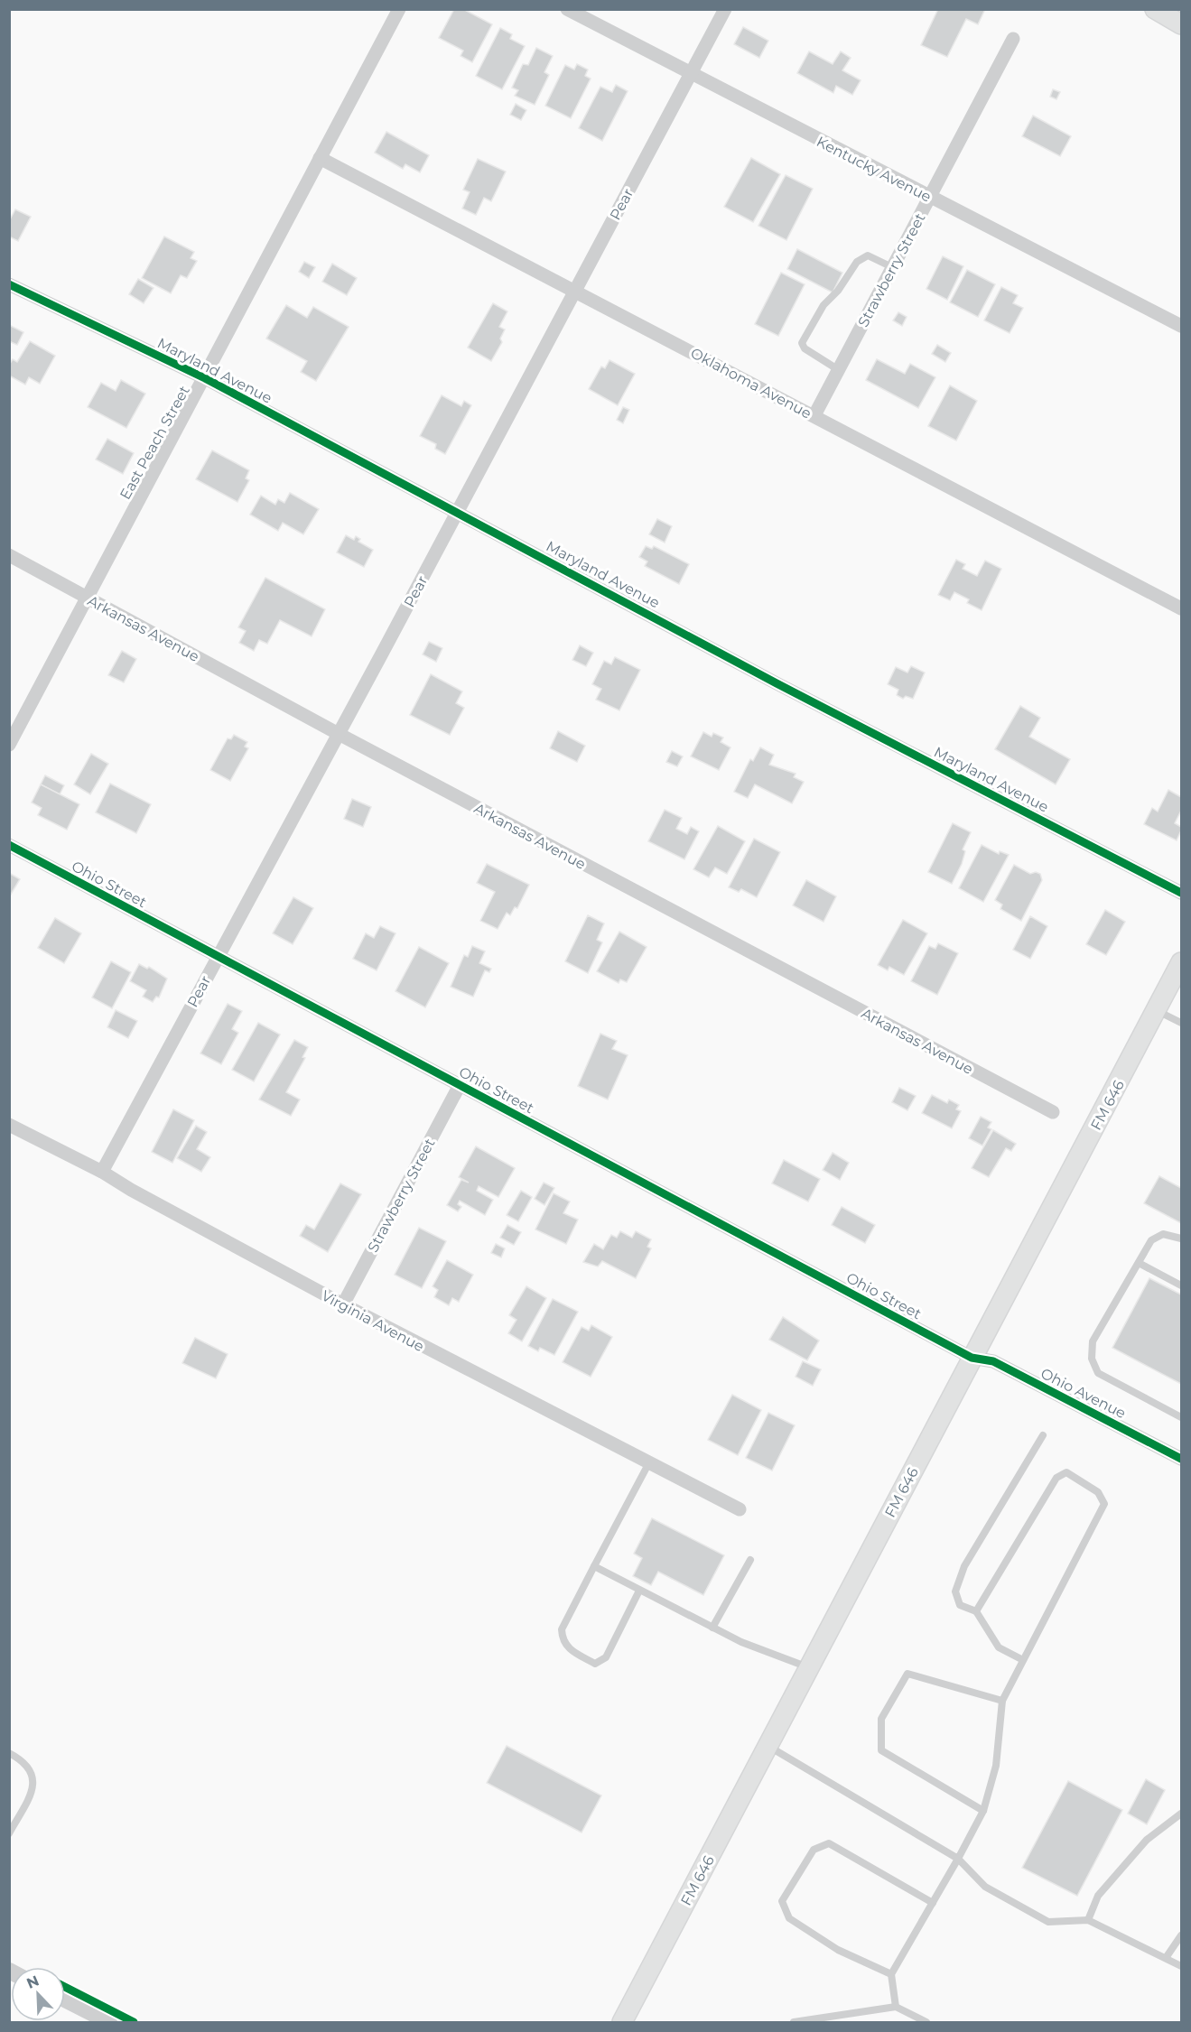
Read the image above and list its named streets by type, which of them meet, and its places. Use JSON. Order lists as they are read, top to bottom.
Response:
{
  "streets": {
    "main road": ["FM 646"],
    "street": [
      "Kentucky Avenue",
      "Pear",
      "Strawberry Street",
      "Maryland Avenue",
      "Oklahoma Avenue",
      "East Peach Street",
      "Arkansas Avenue",
      "Ohio Street",
      "Virginia Avenue",
      "Ohio Avenue"
    ]
  },
  "crossings": [
    ["Kentucky Avenue", "Pear"],
    ["Kentucky Avenue", "Strawberry Street"],
    ["Pear", "Maryland Avenue"],
    ["Pear", "Oklahoma Avenue"],
    ["Pear", "Arkansas Avenue"],
    ["Pear", "Ohio Street"],
    ["Pear", "Virginia Avenue"],
    ["Strawberry Street", "Oklahoma Avenue"],
    ["Strawberry Street", "Ohio Street"],
    ["Strawberry Street", "Virginia Avenue"],
    ["Maryland Avenue", "East Peach Street"],
    ["Oklahoma Avenue", "East Peach Street"],
    ["East Peach Street", "Arkansas Avenue"],
    ["Ohio Street", "FM 646"],
    ["Ohio Street", "Ohio Avenue"],
    ["FM 646", "Ohio Avenue"]
  ],
  "north": "top left"
}
